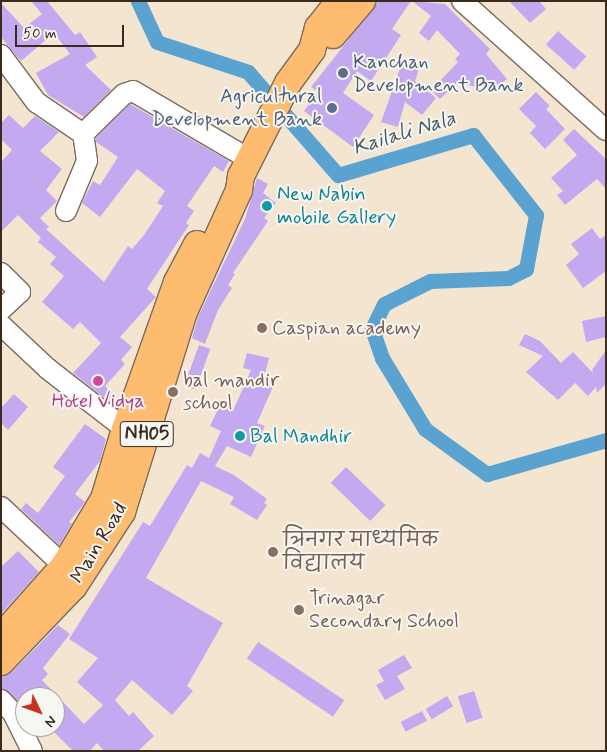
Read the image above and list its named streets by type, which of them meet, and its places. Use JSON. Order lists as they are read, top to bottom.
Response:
{
  "streets": {
    "main road": ["NH05", "Main Road"]
  },
  "crossings": [
    ["NH05", "Main Road"]
  ],
  "water": ["Kailali Nala"],
  "places": [
    "Kanchan Development Bank",
    "Agricultural Development Bank",
    "New Nabin mobile Gallery",
    "Caspian academy",
    "Hotel Vidya",
    "bal mandir school",
    "Bal Mandhir",
    "त्रिनगर माध्यमिक विद्यालय",
    "Trinagar Secondary School"
  ],
  "scale_bar": "50 m",
  "north": "bottom right"
}
